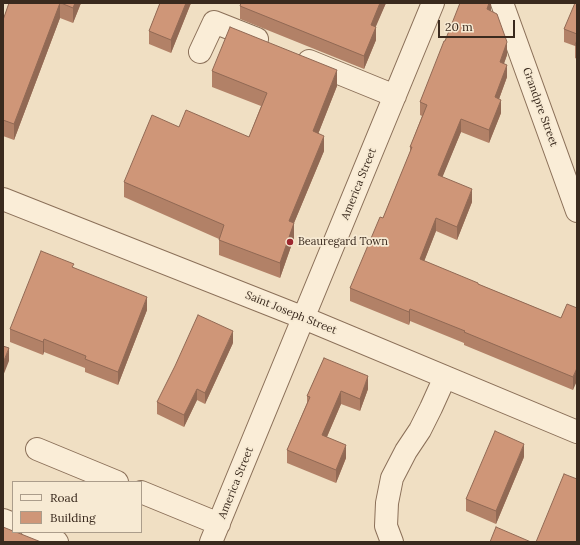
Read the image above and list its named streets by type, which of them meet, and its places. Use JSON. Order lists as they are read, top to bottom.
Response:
{
  "streets": {
    "street": ["Grandpre Street", "America Street", "Saint Joseph Street"]
  },
  "crossings": [
    ["America Street", "Saint Joseph Street"]
  ],
  "places": ["Beauregard Town"],
  "legend": ["Road", "Building"],
  "scale_bar": "20 m"
}
